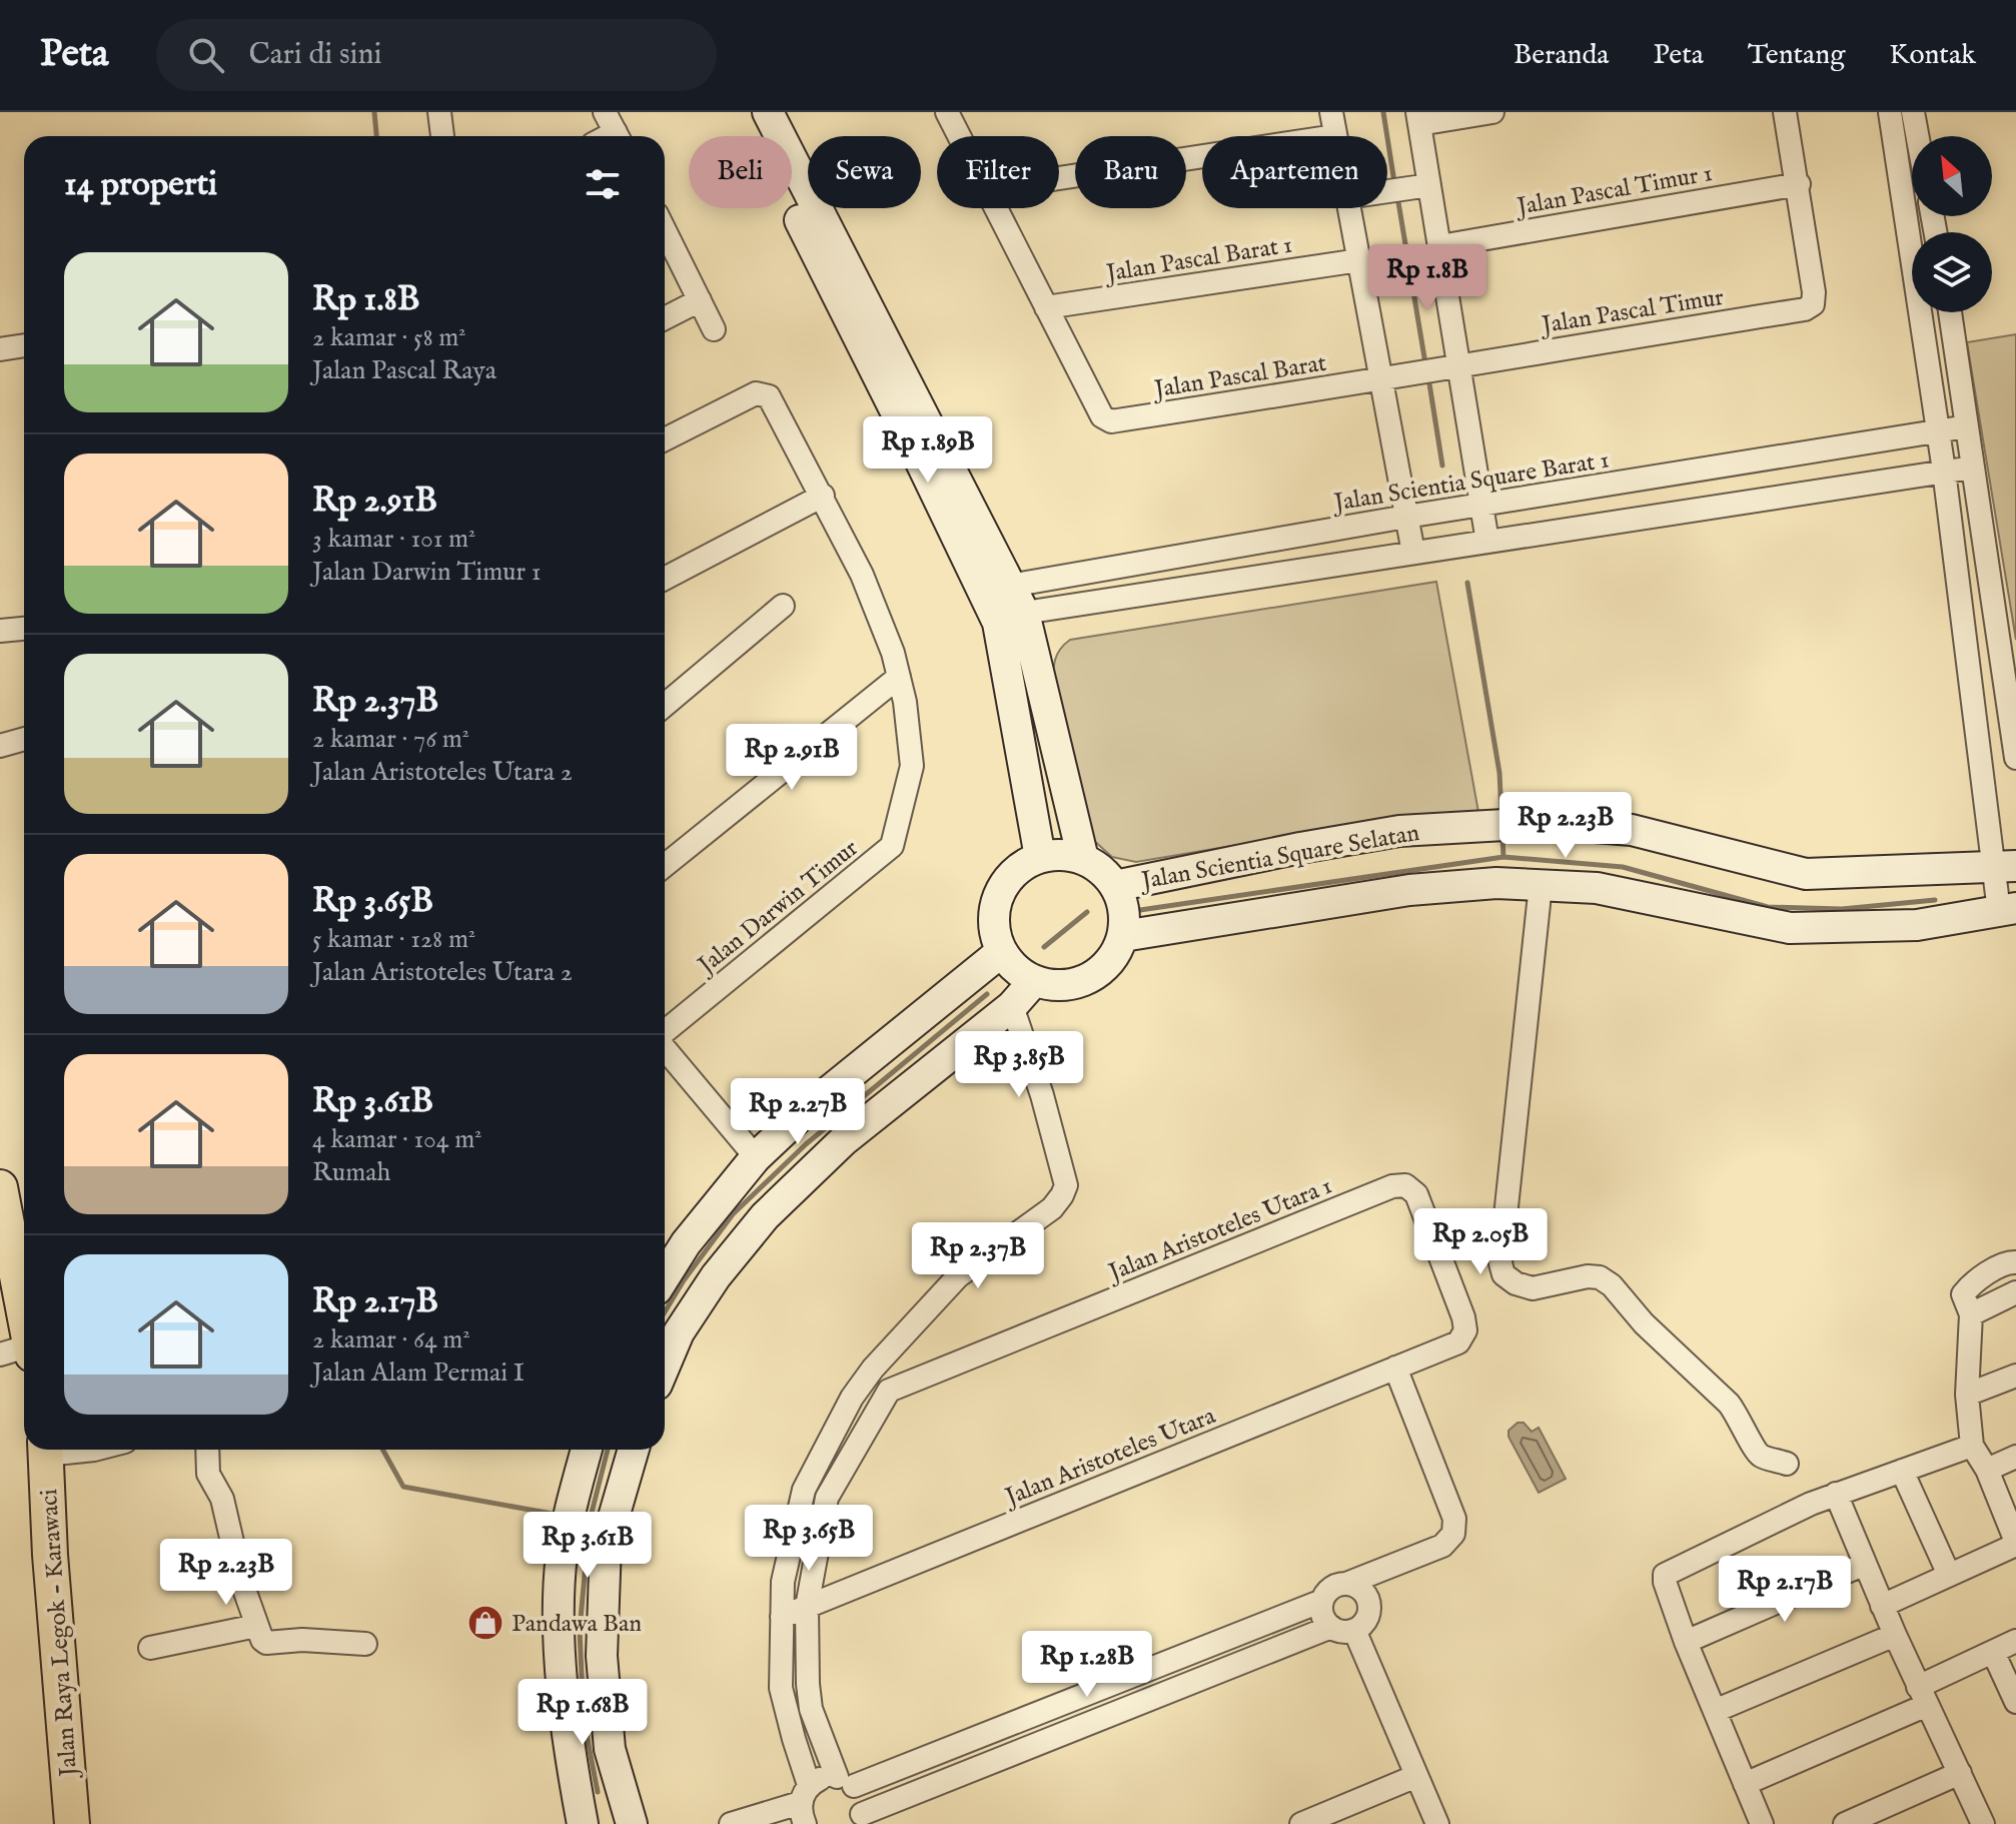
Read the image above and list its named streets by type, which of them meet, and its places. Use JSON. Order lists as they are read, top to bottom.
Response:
{
  "streets": {
    "main road": ["Jalan Raya Legok - Karawaci"],
    "street": [
      "Jalan Pascal Timur 1",
      "Jalan Pascal Barat 1",
      "Jalan Pascal Timur",
      "Jalan Pascal Barat",
      "Jalan Scientia Square Barat 1",
      "Jalan Scientia Square Selatan",
      "Jalan Darwin Timur",
      "Jalan Aristoteles Utara 1",
      "Jalan Aristoteles Utara"
    ]
  },
  "crossings": [
    ["Jalan Pascal Timur 1", "Jalan Pascal Timur"],
    ["Jalan Pascal Barat 1", "Jalan Pascal Barat"],
    ["Jalan Pascal Timur", "Jalan Pascal Barat"],
    ["Jalan Aristoteles Utara 1", "Jalan Aristoteles Utara"]
  ],
  "places": {
    "shop": ["Pandawa Ban"]
  },
  "north": "top left",
  "page": {
    "header": "Peta",
    "search": "Cari di sini",
    "nav": [
      "Beranda",
      "Peta",
      "Tentang",
      "Kontak"
    ],
    "chip": [
      "Beli",
      "Sewa",
      "Filter",
      "Baru",
      "Apartemen"
    ],
    "heading": "14 properti",
    "list": [
      {
        "name": "Rp 1.8B",
        "note": "2 kamar · 58 m² · Jalan Pascal Raya"
      },
      {
        "name": "Rp 2.91B",
        "note": "3 kamar · 101 m² · Jalan Darwin Timur 1"
      },
      {
        "name": "Rp 2.37B",
        "note": "2 kamar · 76 m² · Jalan Aristoteles Utara 2"
      },
      {
        "name": "Rp 3.65B",
        "note": "5 kamar · 128 m² · Jalan Aristoteles Utara 2"
      },
      {
        "name": "Rp 3.61B",
        "note": "4 kamar · 104 m² · Rumah"
      },
      {
        "name": "Rp 2.17B",
        "note": "2 kamar · 64 m² · Jalan Alam Permai I"
      }
    ],
    "price": [
      "Rp 1.8B",
      "Rp 1.89B",
      "Rp 2.91B",
      "Rp 2.23B",
      "Rp 3.85B",
      "Rp 2.27B",
      "Rp 2.05B",
      "Rp 2.37B",
      "Rp 3.65B",
      "Rp 3.61B",
      "Rp 2.23B",
      "Rp 2.17B",
      "Rp 1.28B",
      "Rp 1.68B"
    ]
  }
}
